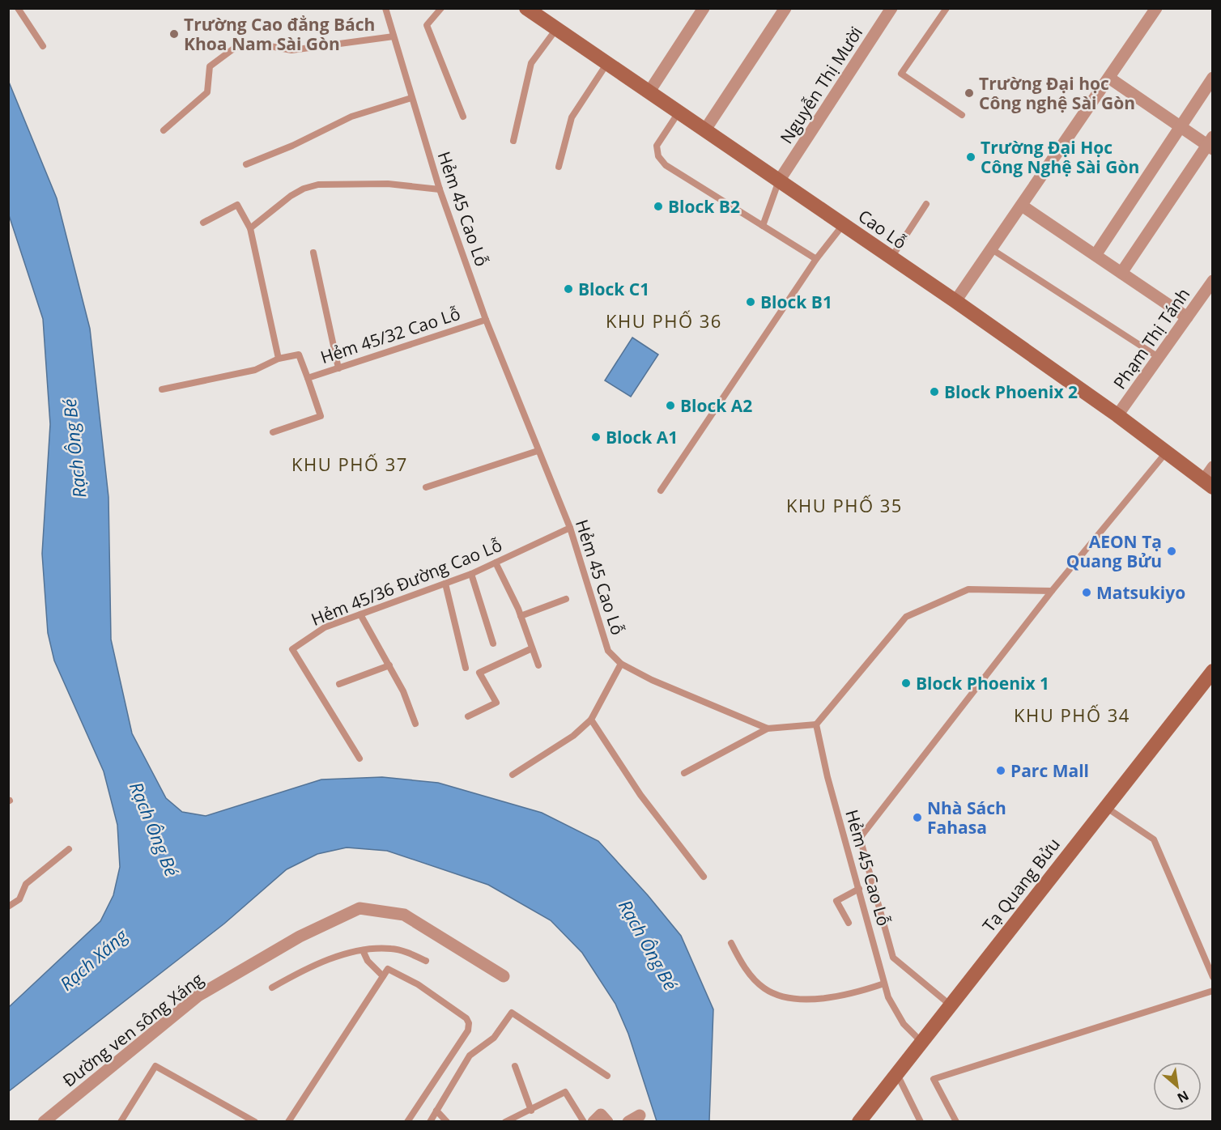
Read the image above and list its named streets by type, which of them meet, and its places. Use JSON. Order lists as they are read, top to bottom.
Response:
{
  "streets": {
    "street": [
      "Nguyễn Thị Mười",
      "Cao Lỗ",
      "Phạm Thị Tánh",
      "Tạ Quang Bửu",
      "Đường ven sông Xáng"
    ],
    "lane": ["Hẻm 45 Cao Lỗ", "Hẻm 45/32 Cao Lỗ", "Hẻm 45/36 Đường Cao Lỗ"]
  },
  "crossings": [
    ["Nguyễn Thị Mười", "Cao Lỗ"],
    ["Hẻm 45 Cao Lỗ", "Hẻm 45/32 Cao Lỗ"],
    ["Hẻm 45 Cao Lỗ", "Hẻm 45/36 Đường Cao Lỗ"],
    ["Hẻm 45 Cao Lỗ", "Tạ Quang Bửu"],
    ["Cao Lỗ", "Phạm Thị Tánh"]
  ],
  "districts": [
    "KHU PHỐ 36",
    "KHU PHỐ 37",
    "KHU PHỐ 35",
    "KHU PHỐ 34"
  ],
  "water": ["Rạch Ông Bé", "Rạch Xáng"],
  "places": [
    "Trường Cao đẳng Bách Khoa Nam Sài Gòn",
    "Trường Đại học Công nghệ Sài Gòn",
    "Trường Đại Học Công Nghệ Sài Gòn",
    "Block B2",
    "Block C1",
    "Block B1",
    "Block Phoenix 2",
    "Block A2",
    "Block A1",
    "AEON Tạ Quang Bửu",
    "Matsukiyo",
    "Block Phoenix 1",
    "Parc Mall",
    "Nhà Sách Fahasa"
  ],
  "north": "bottom right"
}
